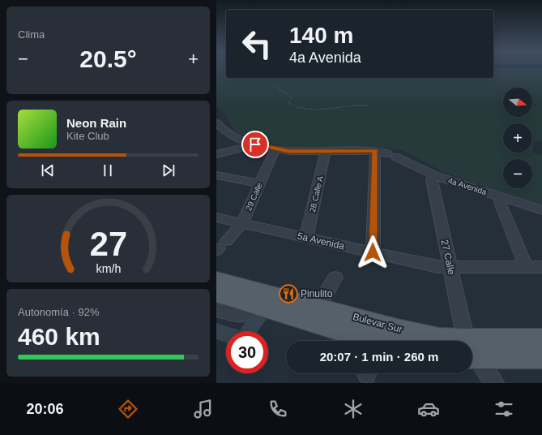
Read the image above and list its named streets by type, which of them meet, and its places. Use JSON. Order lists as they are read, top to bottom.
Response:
{
  "streets": {
    "main road": ["Bulevar Sur"],
    "street": [
      "4a Avenida",
      "28 Calle A",
      "29 Calle",
      "5a Avenida",
      "27 Calle"
    ]
  },
  "crossings": [
    ["4a Avenida", "28 Calle A"],
    ["4a Avenida", "29 Calle"],
    ["4a Avenida", "27 Calle"],
    ["28 Calle A", "5a Avenida"],
    ["29 Calle", "5a Avenida"],
    ["5a Avenida", "27 Calle"]
  ],
  "places": {
    "restaurant": ["Pinulito"]
  },
  "north": "right",
  "page": {
    "tile": [
      "Clima",
      ["Autonomía · 92%", "460 km"]
    ],
    "turn": ["140 m", "4a Avenida"],
    "heat": ["−", "20.5°", "+"],
    "map_buttons": ["+", "−"],
    "song": ["Neon Rain", "Kite Club"],
    "limit": "30",
    "trip": "20:07 · 1 min · 260 m",
    "tabs": "20:06",
    "gauge": ["27", "km/h"]
  }
}
